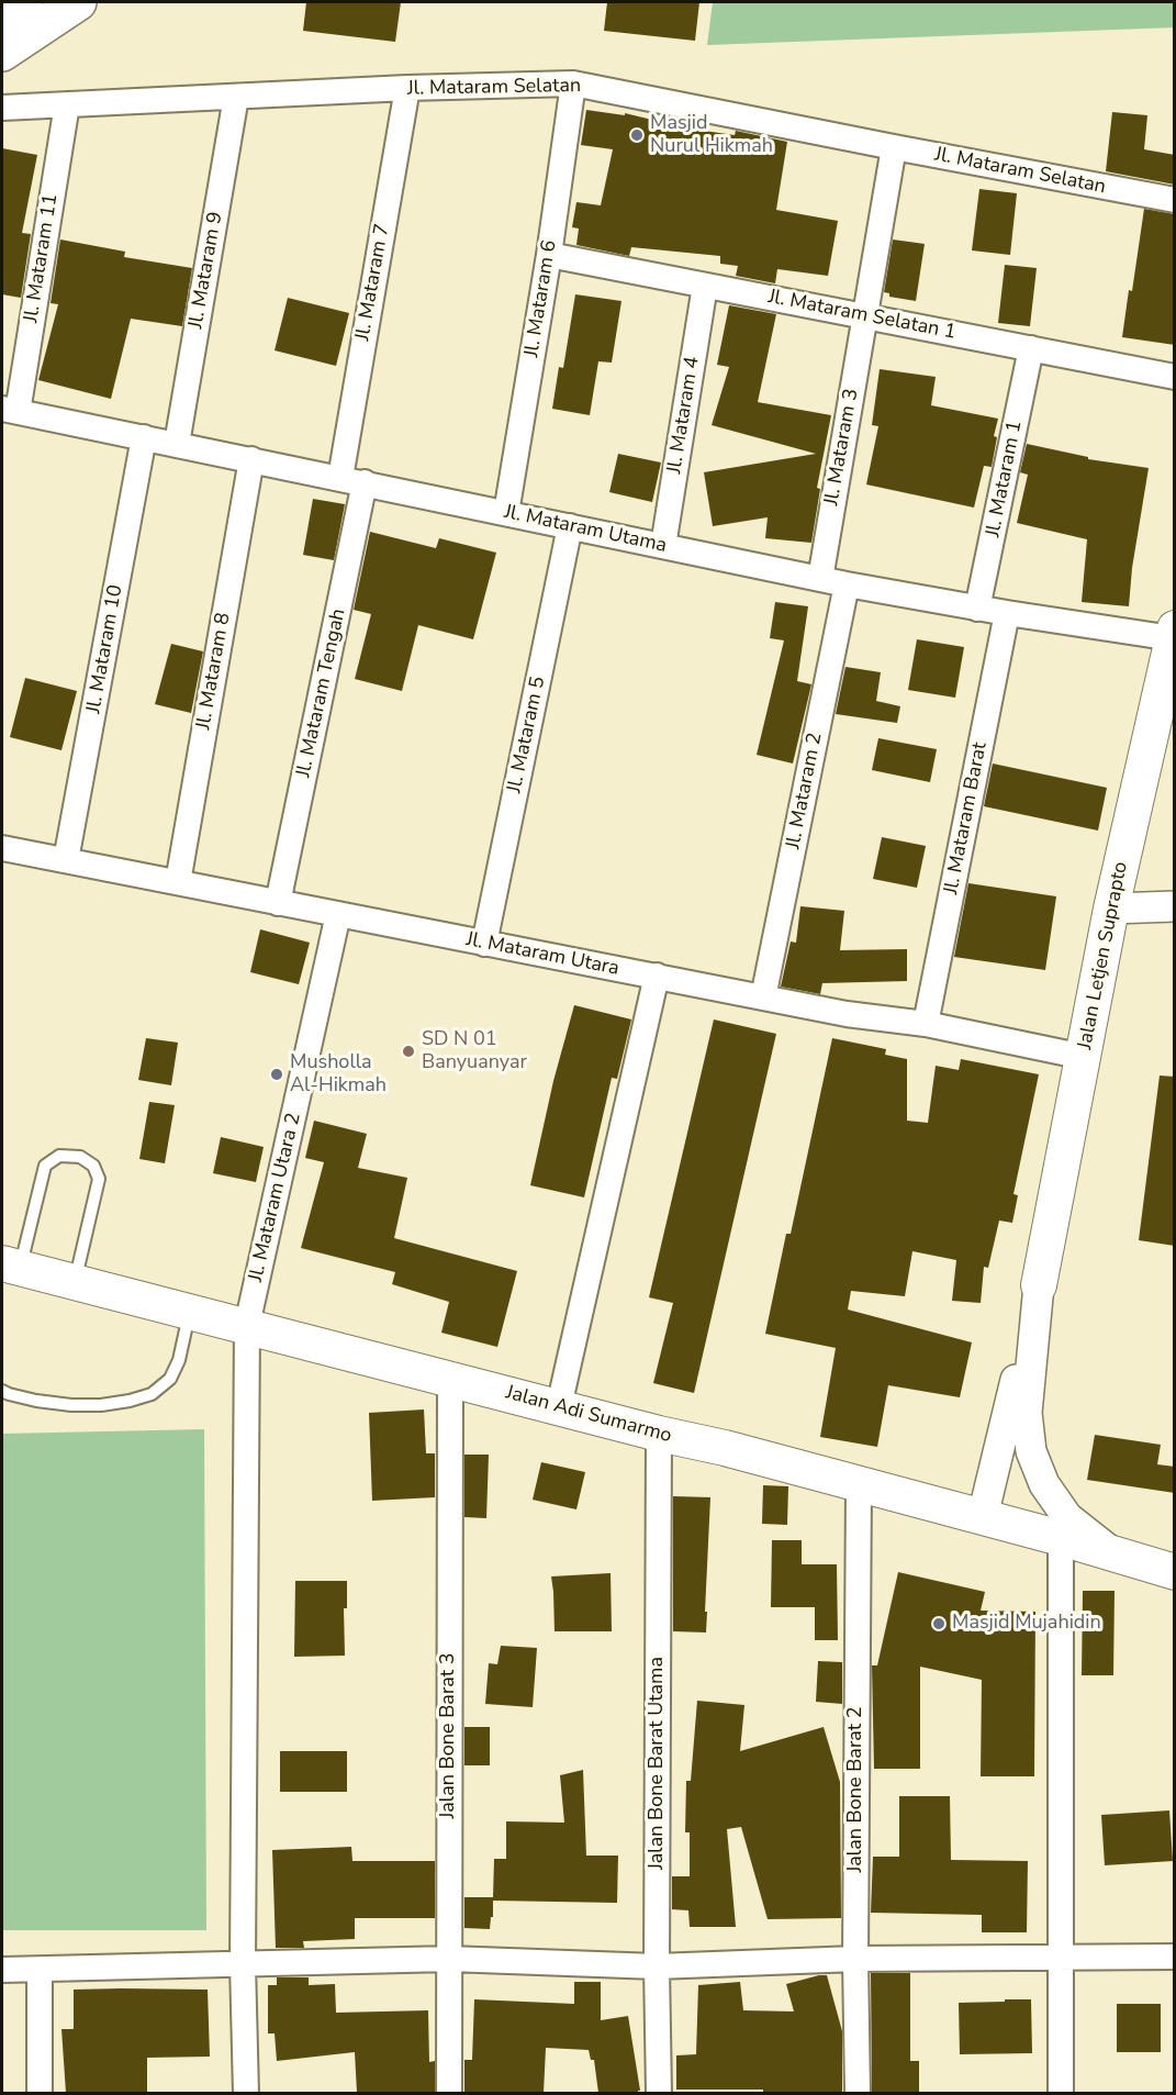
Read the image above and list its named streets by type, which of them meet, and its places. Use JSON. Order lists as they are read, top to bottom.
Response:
{
  "streets": {
    "main road": ["Jalan Letjen Suprapto", "Jalan Adi Sumarmo"],
    "street": [
      "Jl. Mataram Selatan",
      "Jl. Mataram 11",
      "Jl. Mataram 9",
      "Jl. Mataram 7",
      "Jl. Mataram 6",
      "Jl. Mataram Selatan 1",
      "Jl. Mataram 4",
      "Jl. Mataram 3",
      "Jl. Mataram 1",
      "Jl. Mataram Utama",
      "Jl. Mataram 10",
      "Jl. Mataram 8",
      "Jl. Mataram Tengah",
      "Jl. Mataram 5",
      "Jl. Mataram 2",
      "Jl. Mataram Barat",
      "Jl. Mataram Utara",
      "Jl. Mataram Utara 2",
      "Jalan Bone Barat 3",
      "Jalan Bone Barat Utama",
      "Jalan Bone Barat 2"
    ]
  },
  "crossings": [
    ["Jl. Mataram Selatan", "Jl. Mataram 11"],
    ["Jl. Mataram Selatan", "Jl. Mataram 9"],
    ["Jl. Mataram Selatan", "Jl. Mataram 7"],
    ["Jl. Mataram Selatan", "Jl. Mataram 6"],
    ["Jl. Mataram Selatan", "Jl. Mataram 3"],
    ["Jl. Mataram 11", "Jl. Mataram Utama"],
    ["Jl. Mataram 9", "Jl. Mataram Utama"],
    ["Jl. Mataram 7", "Jl. Mataram Utama"],
    ["Jl. Mataram 6", "Jl. Mataram Selatan 1"],
    ["Jl. Mataram 6", "Jl. Mataram Utama"],
    ["Jl. Mataram Selatan 1", "Jl. Mataram 4"],
    ["Jl. Mataram Selatan 1", "Jl. Mataram 3"],
    ["Jl. Mataram Selatan 1", "Jl. Mataram 1"],
    ["Jl. Mataram 4", "Jl. Mataram Utama"],
    ["Jl. Mataram 3", "Jl. Mataram Utama"],
    ["Jl. Mataram 1", "Jl. Mataram Utama"],
    ["Jl. Mataram Utama", "Jl. Mataram 10"],
    ["Jl. Mataram Utama", "Jl. Mataram 8"],
    ["Jl. Mataram Utama", "Jl. Mataram Tengah"],
    ["Jl. Mataram Utama", "Jl. Mataram 5"],
    ["Jl. Mataram Utama", "Jl. Mataram 2"],
    ["Jl. Mataram Utama", "Jl. Mataram Barat"],
    ["Jl. Mataram Utama", "Jalan Letjen Suprapto"],
    ["Jl. Mataram 10", "Jl. Mataram Utara"],
    ["Jl. Mataram 8", "Jl. Mataram Utara"],
    ["Jl. Mataram Tengah", "Jl. Mataram Utara"],
    ["Jl. Mataram 5", "Jl. Mataram Utara"],
    ["Jl. Mataram 2", "Jl. Mataram Utara"],
    ["Jl. Mataram Barat", "Jl. Mataram Utara"],
    ["Jl. Mataram Utara", "Jalan Letjen Suprapto"],
    ["Jl. Mataram Utara", "Jl. Mataram Utara 2"],
    ["Jl. Mataram Utara 2", "Jalan Adi Sumarmo"],
    ["Jalan Adi Sumarmo", "Jalan Bone Barat 3"],
    ["Jalan Adi Sumarmo", "Jalan Bone Barat Utama"],
    ["Jalan Adi Sumarmo", "Jalan Bone Barat 2"]
  ],
  "places": [
    "Masjid Nurul Hikmah",
    "SD N 01 Banyuanyar",
    "Musholla Al-Hikmah",
    "Masjid Mujahidin"
  ]
}
